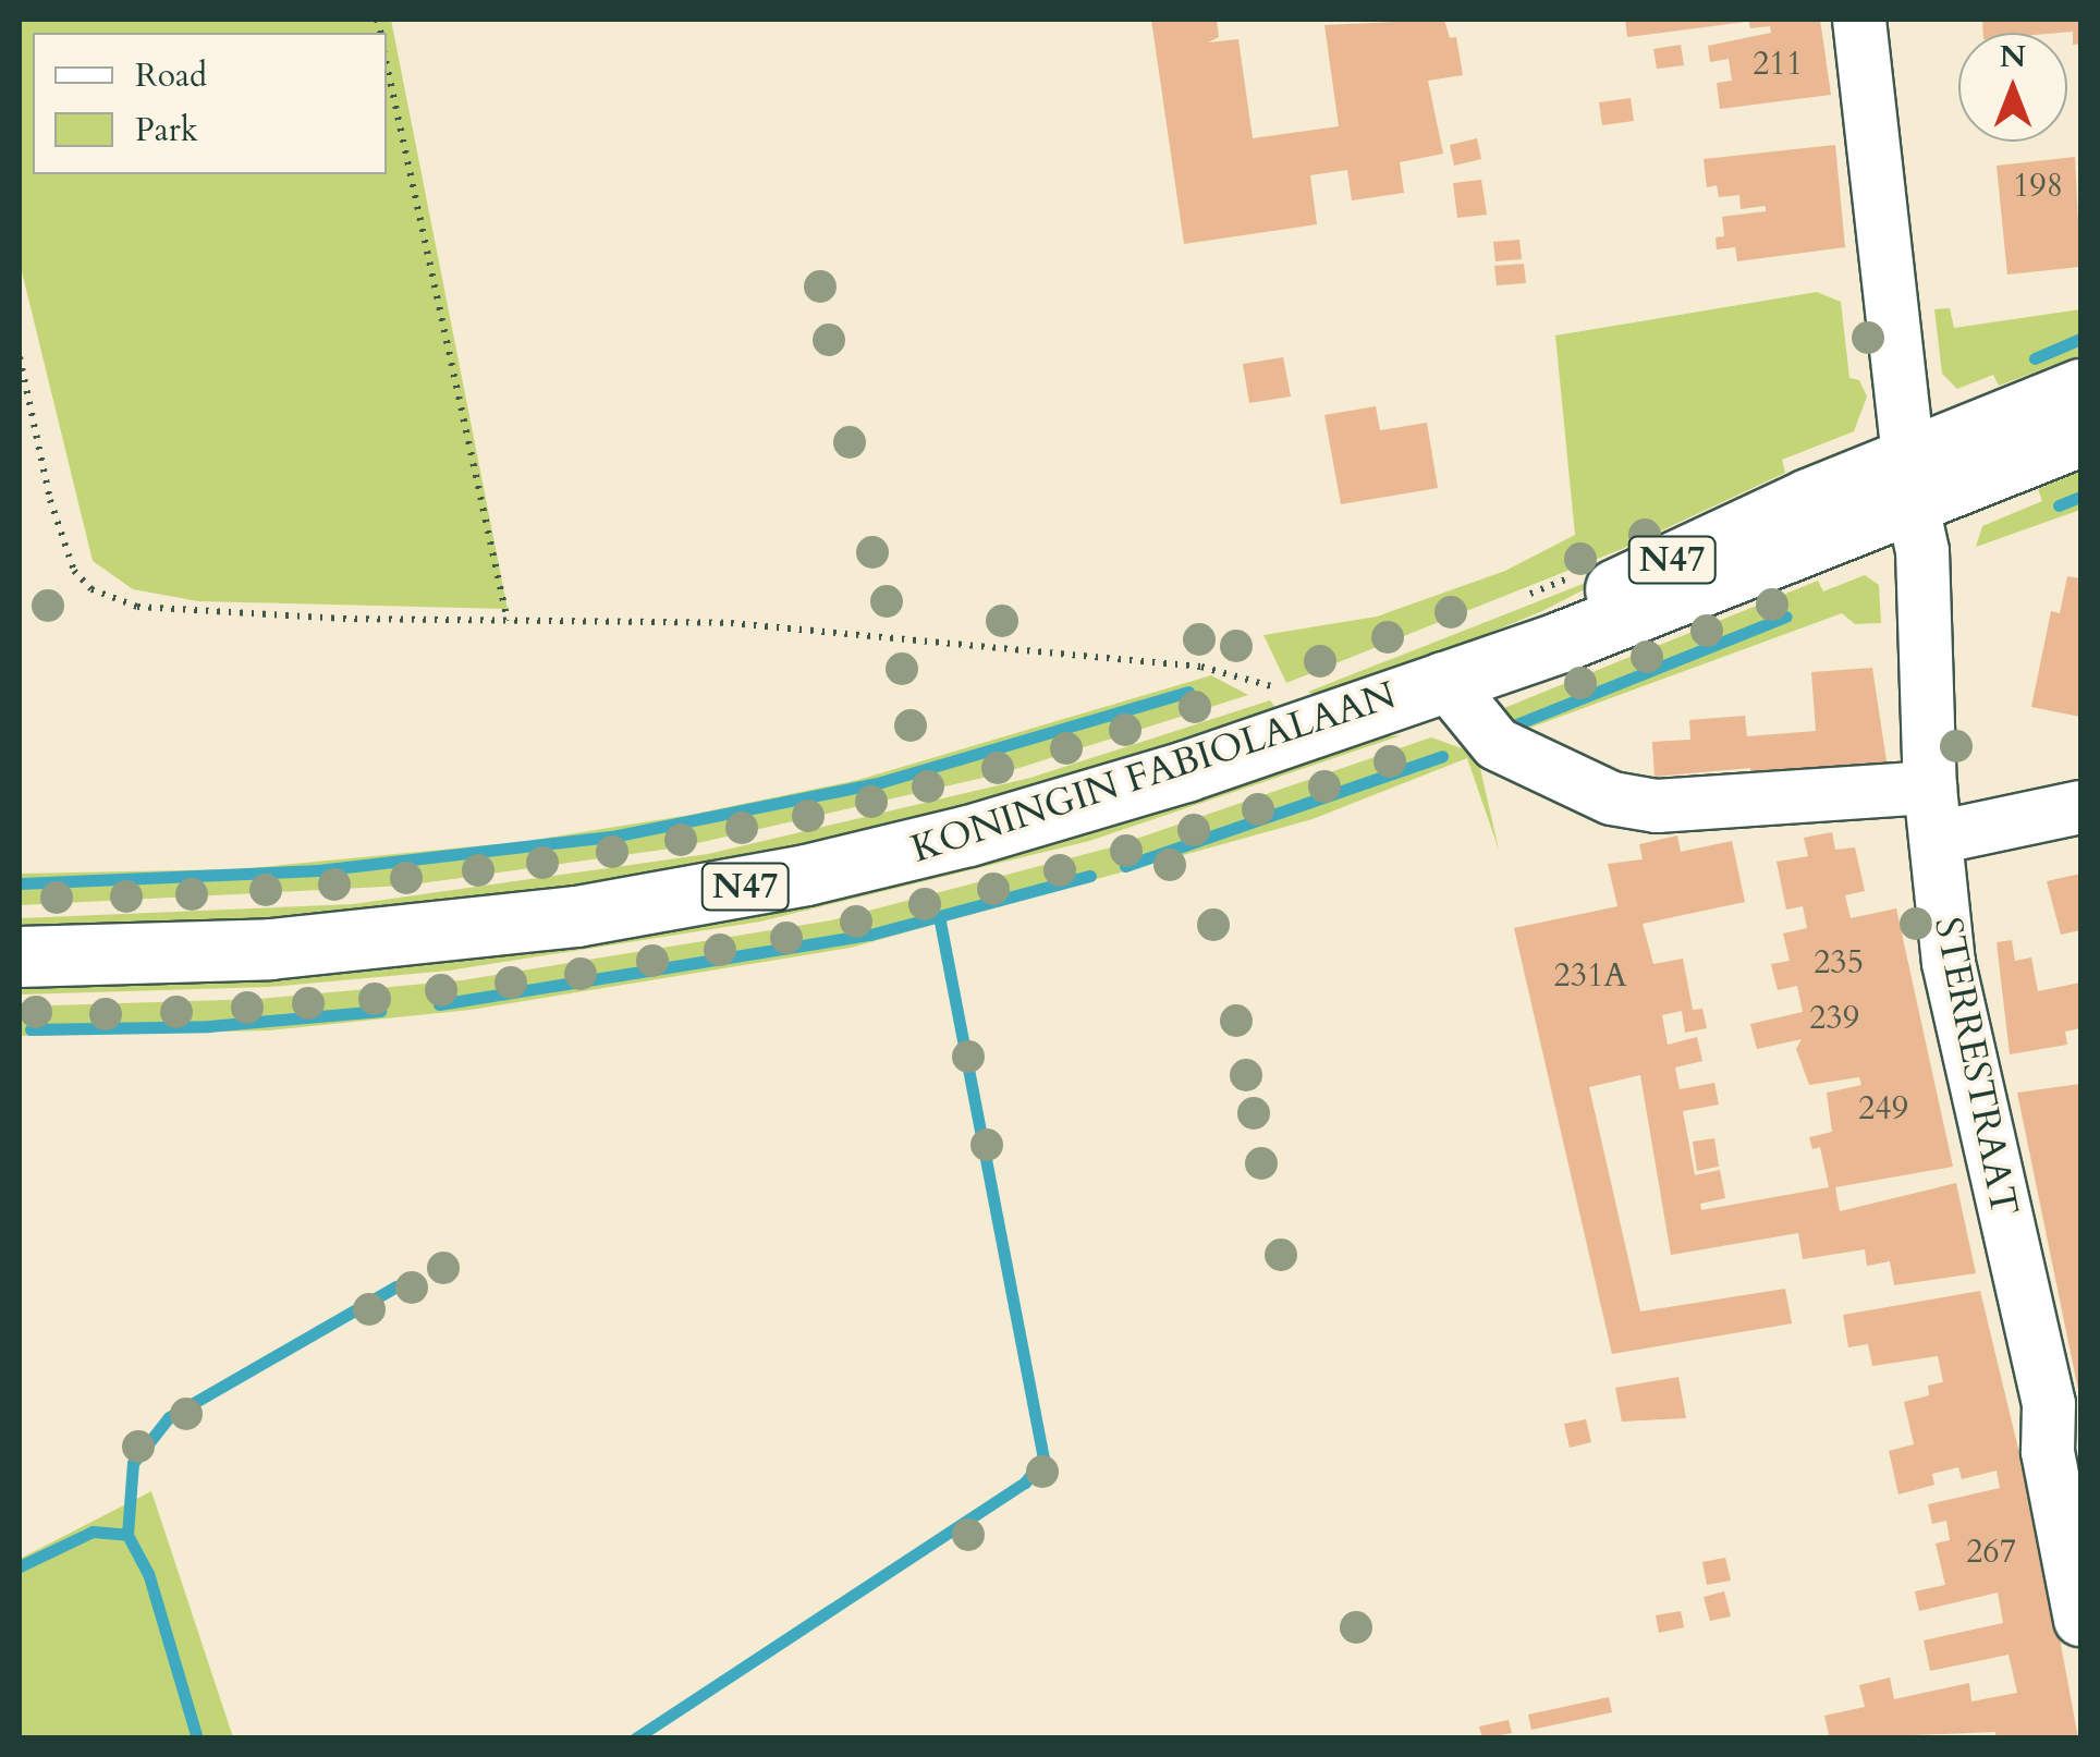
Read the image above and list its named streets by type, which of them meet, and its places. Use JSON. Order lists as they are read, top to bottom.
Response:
{
  "streets": {
    "main road": ["N47", "KONINGIN FABIOLALAAN"],
    "street": ["STERRESTRAAT"]
  },
  "crossings": [
    ["KONINGIN FABIOLALAAN", "STERRESTRAAT"]
  ],
  "house_numbers": [
    "211",
    "198",
    "235",
    "231A",
    "239",
    "249",
    "267"
  ],
  "legend": ["Road", "Park"],
  "north": "top"
}
